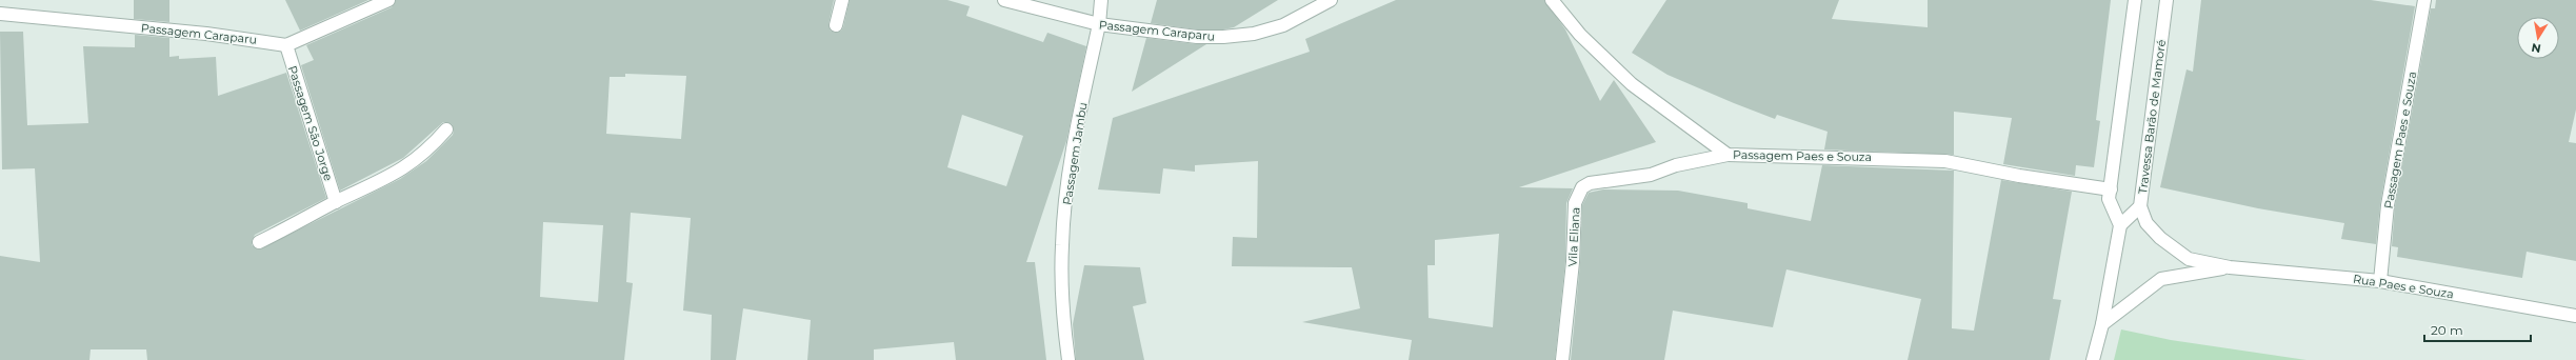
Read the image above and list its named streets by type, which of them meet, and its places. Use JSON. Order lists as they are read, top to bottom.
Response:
{
  "streets": {
    "street": [
      "Passagem Caraparu",
      "Travessa Barão de Mamoré",
      "Passagem São Jorge",
      "Passagem Paes e Souza",
      "Passagem Jambu",
      "Vila Eliana",
      "Rua Paes e Souza"
    ]
  },
  "crossings": [
    ["Passagem Caraparu", "Passagem São Jorge"],
    ["Passagem Caraparu", "Passagem Jambu"],
    ["Travessa Barão de Mamoré", "Rua Paes e Souza"],
    ["Passagem Paes e Souza", "Vila Eliana"],
    ["Passagem Paes e Souza", "Rua Paes e Souza"]
  ],
  "scale_bar": "20 m",
  "north": "bottom"
}
